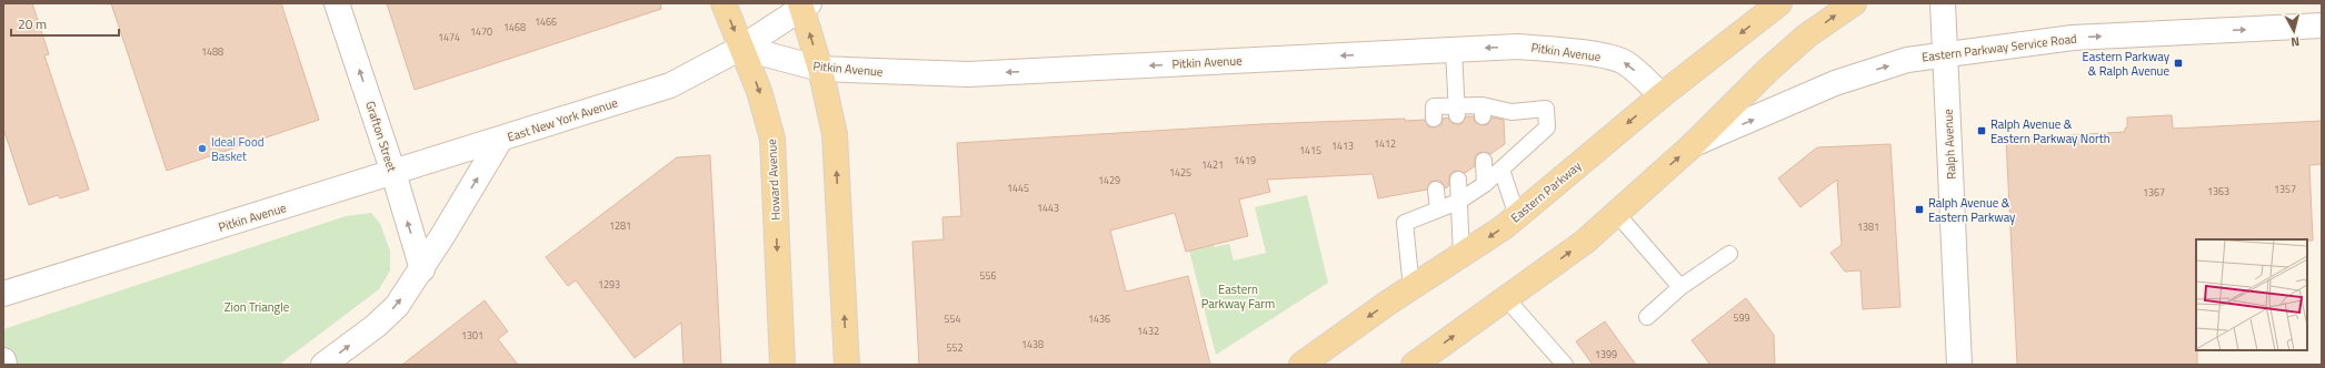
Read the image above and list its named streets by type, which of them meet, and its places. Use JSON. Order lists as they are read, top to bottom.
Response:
{
  "streets": {
    "main road": ["Howard Avenue", "Eastern Parkway"],
    "street": [
      "Eastern Parkway Service Road",
      "Pitkin Avenue",
      "East New York Avenue",
      "Grafton Street",
      "Ralph Avenue"
    ]
  },
  "crossings": [
    ["Eastern Parkway Service Road", "Ralph Avenue"],
    ["Pitkin Avenue", "East New York Avenue"],
    ["Pitkin Avenue", "Grafton Street"],
    ["Pitkin Avenue", "Howard Avenue"],
    ["Pitkin Avenue", "Eastern Parkway"],
    ["East New York Avenue", "Grafton Street"],
    ["East New York Avenue", "Howard Avenue"]
  ],
  "one_way": [
    "Eastern Parkway Service Road",
    "Pitkin Avenue",
    "East New York Avenue",
    "Grafton Street"
  ],
  "parks": ["Eastern Parkway Farm", "Zion Triangle"],
  "places": {
    "transit": ["Eastern Parkway & Ralph Avenue", "Ralph Avenue & Eastern Parkway North", "Ralph Avenue & Eastern Parkway"],
    "other": ["Ideal Food Basket"]
  },
  "house_numbers": [
    "1466",
    "1468",
    "1470",
    "1474",
    "1488",
    "1412",
    "1413",
    "1415",
    "1419",
    "1421",
    "1425",
    "1429",
    "1445",
    "1357",
    "1363",
    "1367",
    "1443",
    "1281",
    "1381",
    "556",
    "1293",
    "599",
    "554",
    "1436",
    "1432",
    "1301",
    "1438",
    "552",
    "1399"
  ],
  "scale_bar": "20 m",
  "north": "bottom"
}
